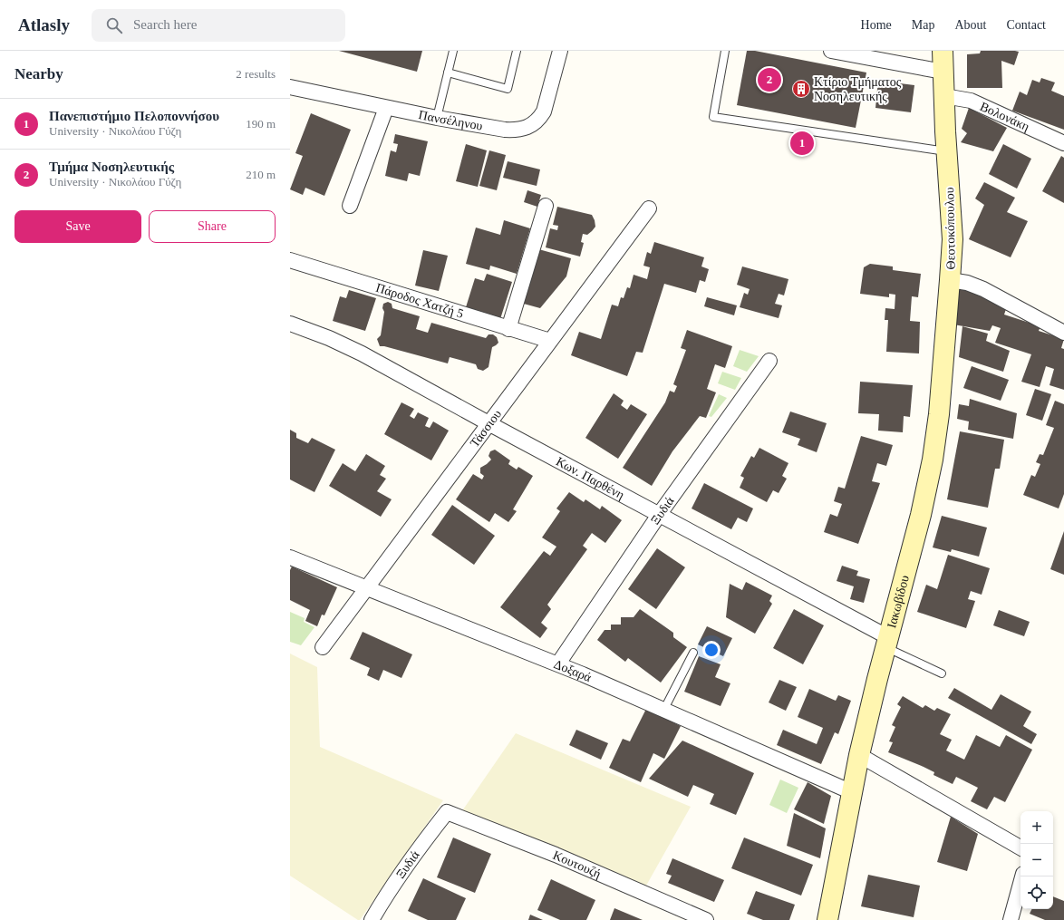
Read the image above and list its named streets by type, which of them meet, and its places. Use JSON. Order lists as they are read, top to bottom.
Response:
{
  "streets": {
    "street": [
      "Βολονάκη",
      "Πανσέληνου",
      "Θεοτοκόπουλου",
      "Πάροδος Χατζή 5",
      "Τάσσιου",
      "Κων. Παρθένη",
      "Ξυδιά",
      "Ιακωβίδου",
      "Δοξαρά",
      "Κουτουζή"
    ]
  },
  "crossings": [
    ["Βολονάκη", "Θεοτοκόπουλου"],
    ["Θεοτοκόπουλου", "Ιακωβίδου"],
    ["Πάροδος Χατζή 5", "Τάσσιου"],
    ["Τάσσιου", "Κων. Παρθένη"],
    ["Τάσσιου", "Δοξαρά"],
    ["Κων. Παρθένη", "Ξυδιά"],
    ["Κων. Παρθένη", "Ιακωβίδου"],
    ["Ξυδιά", "Δοξαρά"],
    ["Ξυδιά", "Κουτουζή"],
    ["Ιακωβίδου", "Δοξαρά"]
  ],
  "places": {
    "building": ["Κτίριο Τμήματος Νοσηλευτικής"]
  },
  "page": {
    "header": "Atlasly",
    "search": "Search here",
    "nav": [
      "Home",
      "Map",
      "About",
      "Contact"
    ],
    "heading": ["Nearby", "2 results"],
    "pins": ["2", "1"],
    "list": [
      {
        "mark": "1",
        "name": "Πανεπιστήμιο Πελοποννήσου",
        "note": "University · Νικολάου Γύζη",
        "value": "190 m"
      },
      {
        "mark": "2",
        "name": "Τμήμα Νοσηλευτικής",
        "note": "University · Νικολάου Γύζη",
        "value": "210 m"
      }
    ],
    "buttons": ["Save", "Share"],
    "map_buttons": ["+", "−"]
  }
}
